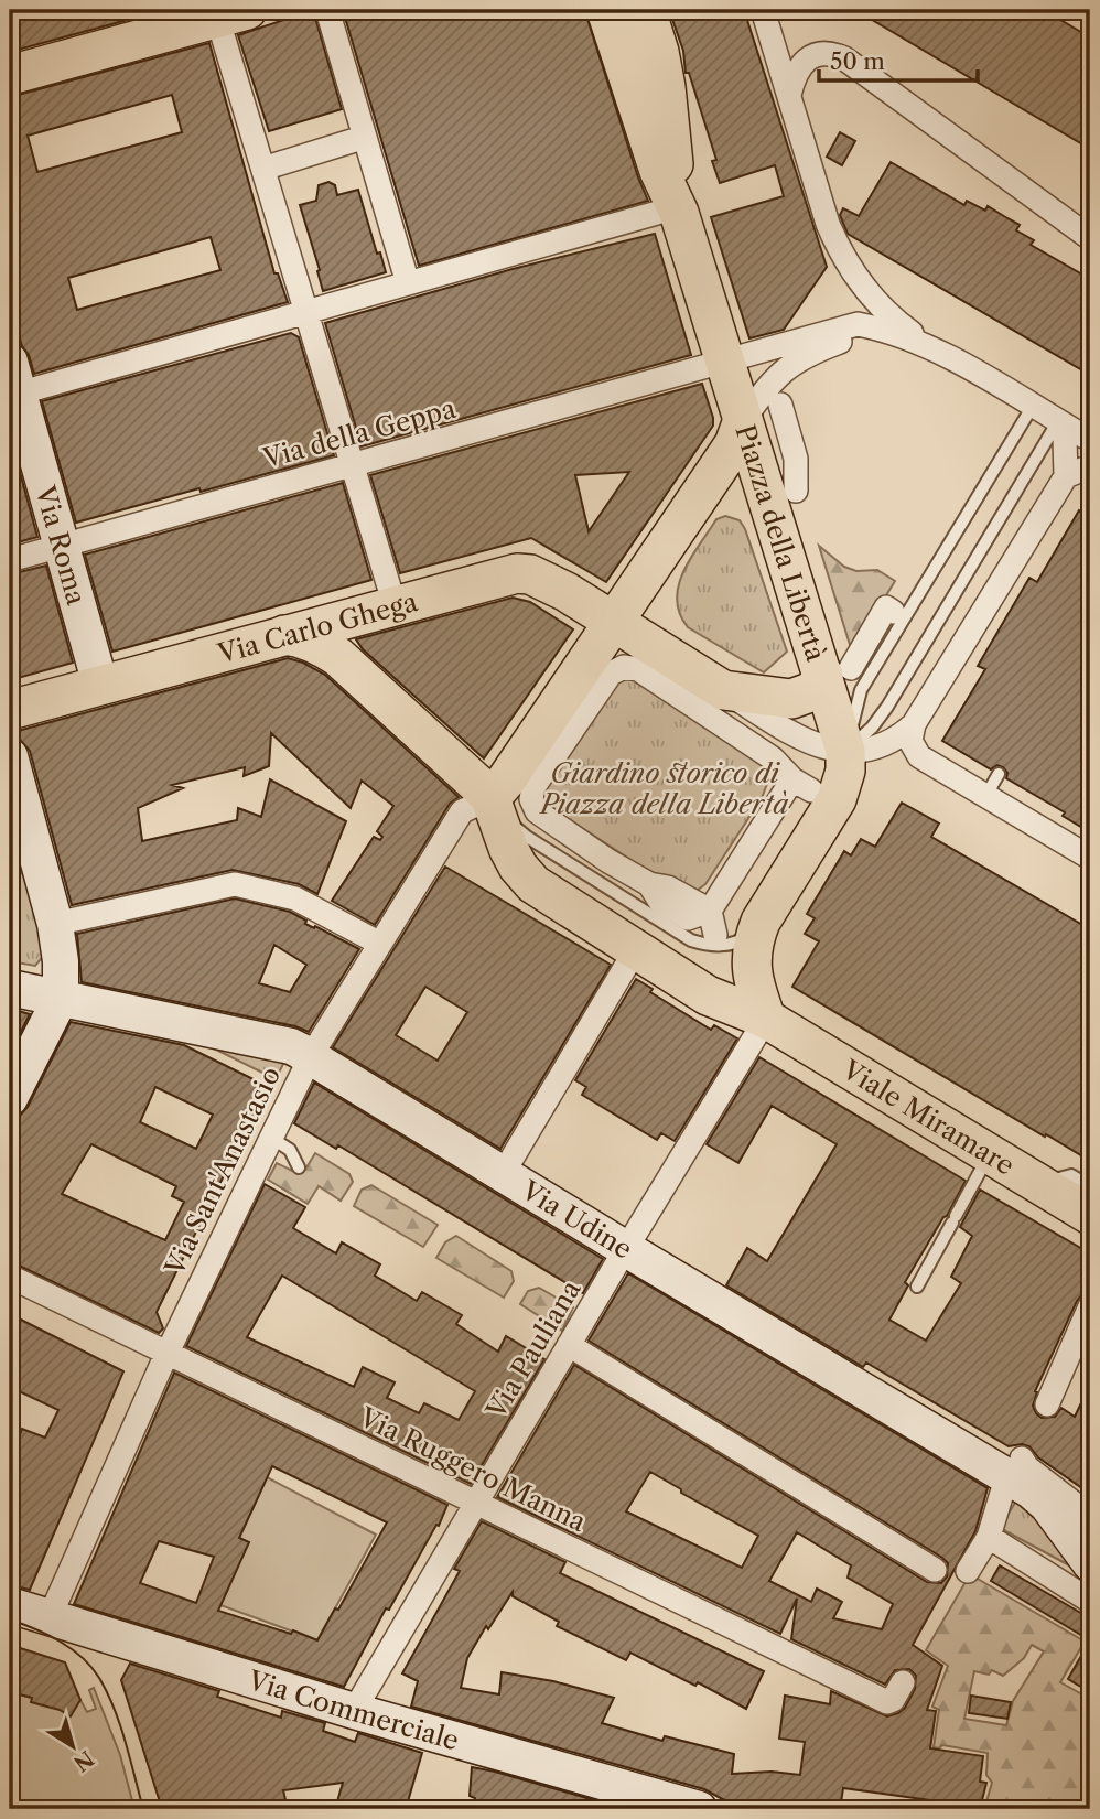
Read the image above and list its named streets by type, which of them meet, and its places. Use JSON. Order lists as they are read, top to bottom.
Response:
{
  "streets": {
    "main road": [
      "Via Roma",
      "Piazza della Libertà",
      "Via Carlo Ghega",
      "Viale Miramare",
      "Via Udine",
      "Via Commerciale"
    ],
    "street": [
      "Via della Geppa",
      "Via Sant'Anastasio",
      "Via Pauliana",
      "Via Ruggero Manna"
    ]
  },
  "crossings": [
    ["Via della Geppa", "Via Roma"],
    ["Via Roma", "Via Carlo Ghega"],
    ["Piazza della Libertà", "Via Carlo Ghega"],
    ["Piazza della Libertà", "Viale Miramare"],
    ["Piazza della Libertà", "Via Sant'Anastasio"],
    ["Piazza della Libertà", "Via Pauliana"],
    ["Viale Miramare", "Via Pauliana"],
    ["Via Sant'Anastasio", "Via Udine"],
    ["Via Sant'Anastasio", "Via Ruggero Manna"],
    ["Via Sant'Anastasio", "Via Commerciale"],
    ["Via Udine", "Via Pauliana"],
    ["Via Pauliana", "Via Ruggero Manna"],
    ["Via Pauliana", "Via Commerciale"]
  ],
  "parks": ["Giardino storico di Piazza della Libertà"],
  "scale_bar": "50 m",
  "north": "bottom right"
}
